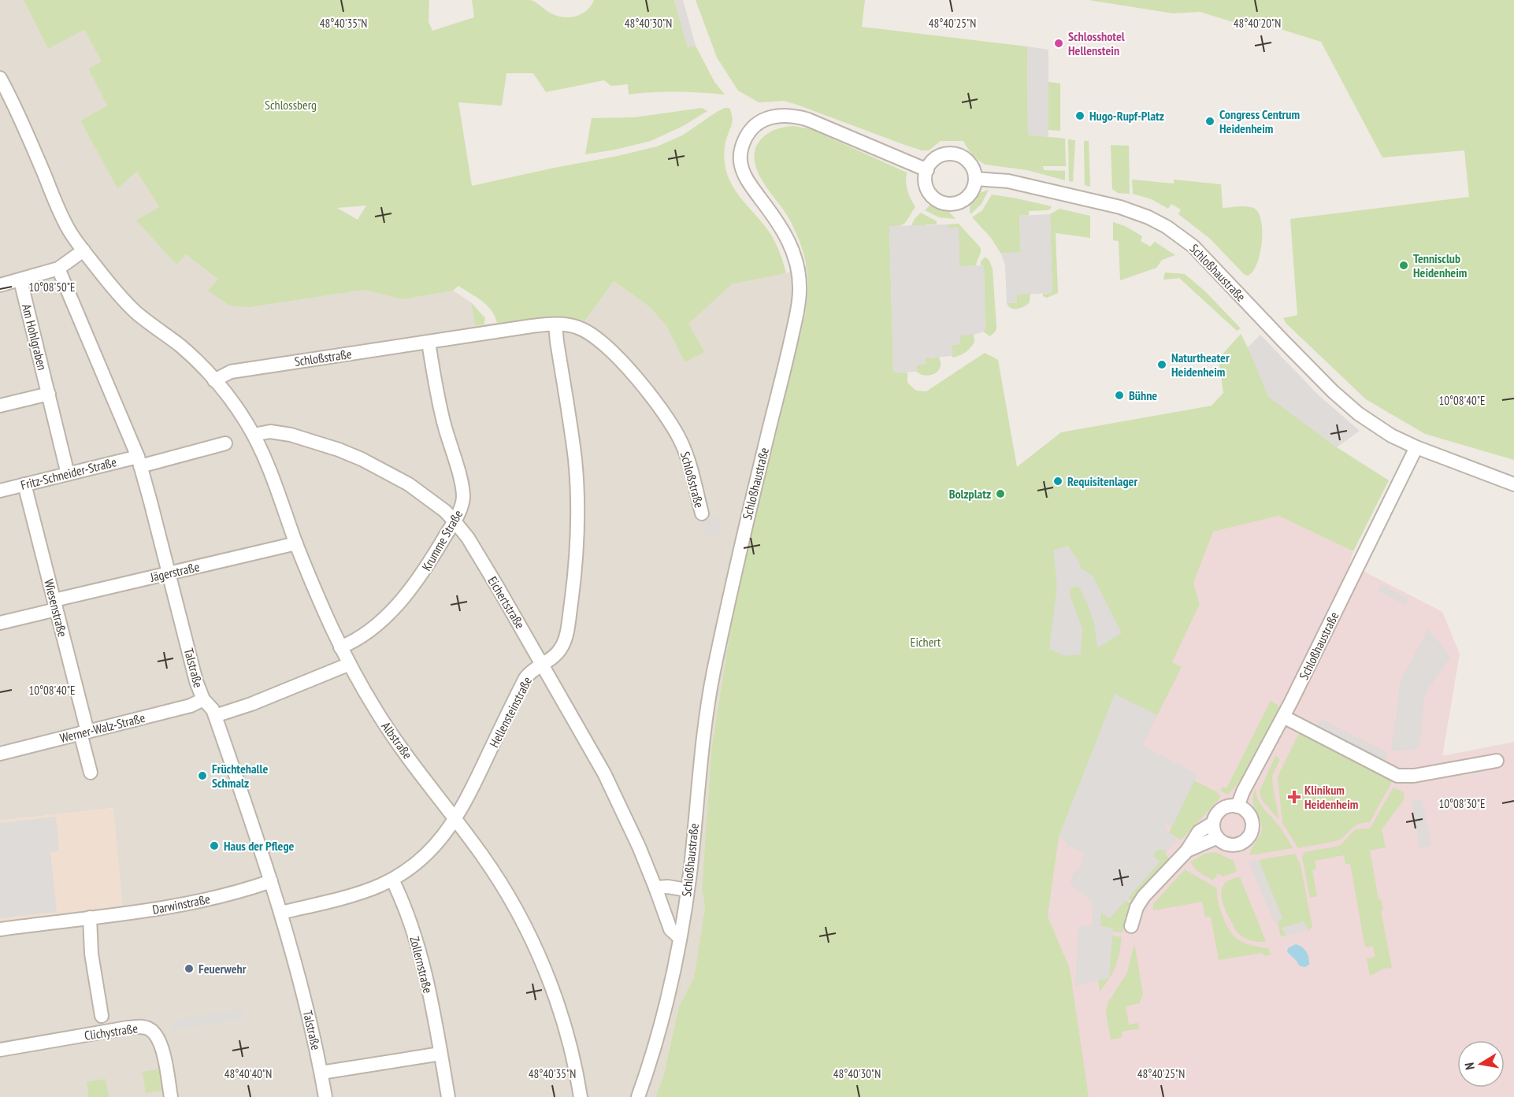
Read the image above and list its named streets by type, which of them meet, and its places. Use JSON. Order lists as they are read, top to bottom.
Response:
{
  "streets": {
    "street": [
      "Schloßhaustraße",
      "Am Hohlgraben",
      "Schloßstraße",
      "Fritz-Schneider-Straße",
      "Krumme Straße",
      "Jägerstraße",
      "Eichertstraße",
      "Wiesenstraße",
      "Talstraße",
      "Hellensteinstraße",
      "Werner-Walz-Straße",
      "Albstraße",
      "Darwinstraße",
      "Zollernstraße",
      "Clichystraße"
    ]
  },
  "crossings": [
    ["Schloßhaustraße", "Eichertstraße"],
    ["Am Hohlgraben", "Fritz-Schneider-Straße"],
    ["Schloßstraße", "Krumme Straße"],
    ["Schloßstraße", "Hellensteinstraße"],
    ["Schloßstraße", "Albstraße"],
    ["Fritz-Schneider-Straße", "Wiesenstraße"],
    ["Fritz-Schneider-Straße", "Talstraße"],
    ["Krumme Straße", "Eichertstraße"],
    ["Krumme Straße", "Albstraße"],
    ["Jägerstraße", "Wiesenstraße"],
    ["Jägerstraße", "Talstraße"],
    ["Jägerstraße", "Albstraße"],
    ["Eichertstraße", "Hellensteinstraße"],
    ["Eichertstraße", "Albstraße"],
    ["Wiesenstraße", "Werner-Walz-Straße"],
    ["Talstraße", "Hellensteinstraße"],
    ["Talstraße", "Werner-Walz-Straße"],
    ["Talstraße", "Darwinstraße"],
    ["Hellensteinstraße", "Albstraße"],
    ["Hellensteinstraße", "Zollernstraße"]
  ],
  "parks": ["Schlossberg", "Eichert"],
  "places": {
    "other": [
      "Schlosshotel Hellenstein",
      "Hugo-Rupf-Platz",
      "Congress Centrum Heidenheim",
      "Tennisclub Heidenheim",
      "Naturtheater Heidenheim",
      "Bühne",
      "Requisitenlager",
      "Bolzplatz",
      "Früchtehalle Schmalz",
      "Haus der Pflege",
      "Feuerwehr"
    ],
    "health": ["Klinikum Heidenheim"]
  },
  "north": "left",
  "coordinates": [
    "48°40'35\"N",
    "48°40'30\"N",
    "48°40'25\"N",
    "48°40'20\"N",
    "10°08'50\"E",
    "10°08'40\"E",
    "10°08'30\"E",
    "48°40'40\"N"
  ]
}
